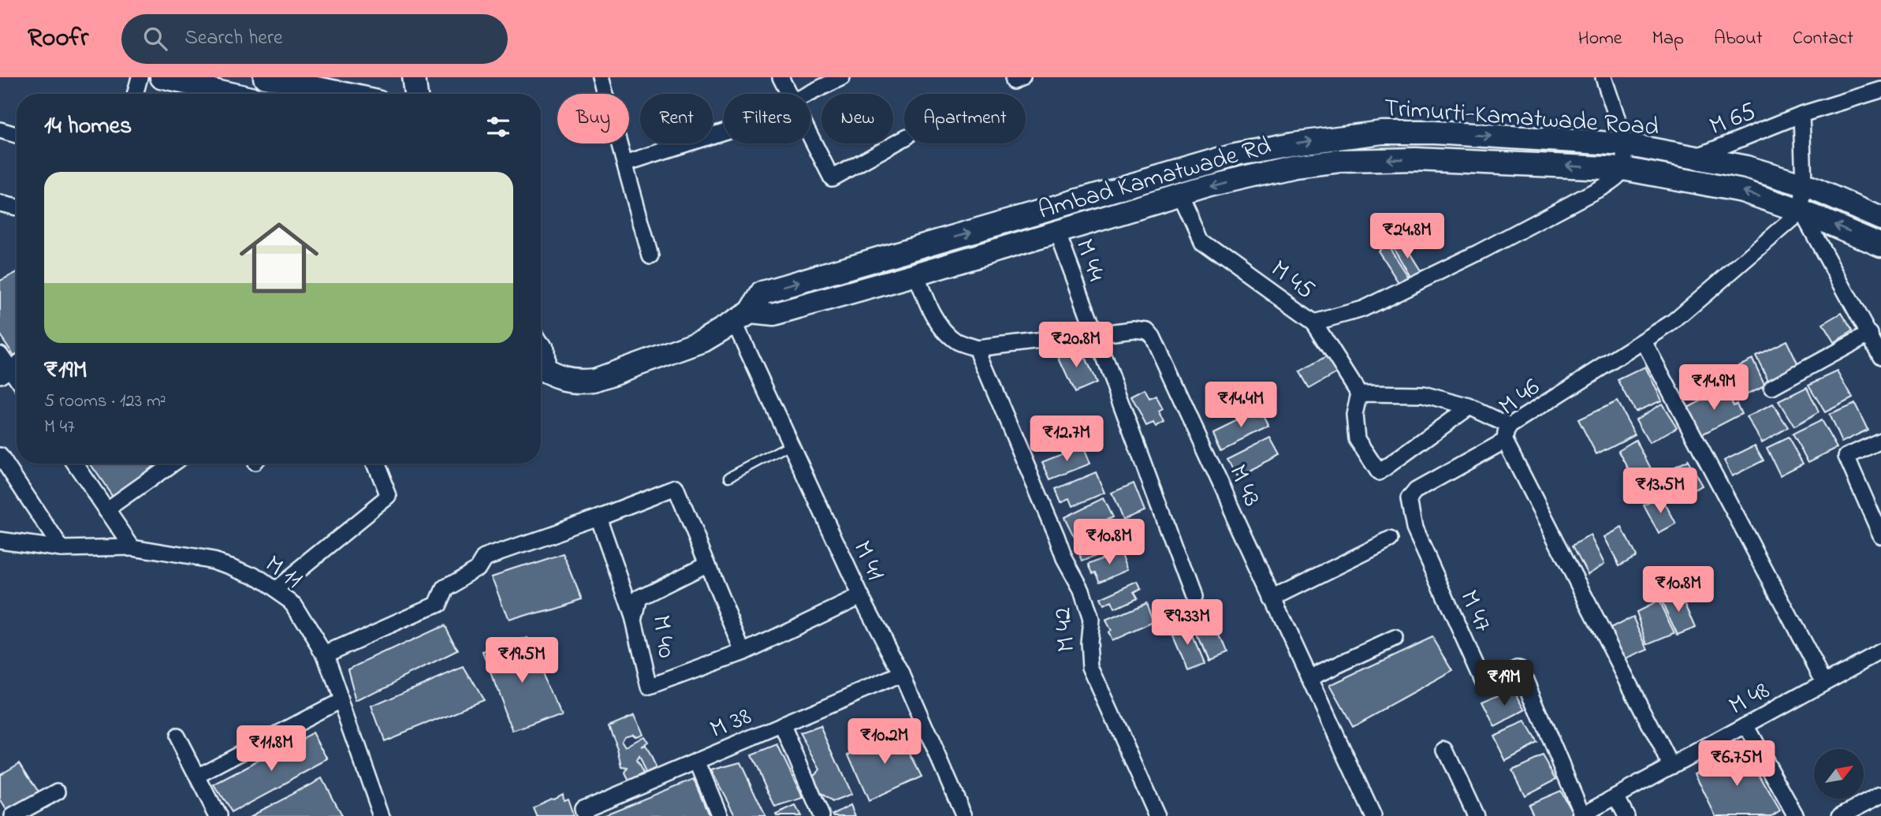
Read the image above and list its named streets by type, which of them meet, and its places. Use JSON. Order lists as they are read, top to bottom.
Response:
{
  "streets": {
    "street": [
      "Trimurti-Kamatwade Road",
      "M 65",
      "Ambad Kamatwade Rd",
      "M 44",
      "M 45",
      "M 46",
      "M 43",
      "M 41",
      "M 11",
      "M 47",
      "M 42",
      "M 40",
      "M 48",
      "M 38"
    ]
  },
  "crossings": [
    ["Trimurti-Kamatwade Road", "M 65"],
    ["Trimurti-Kamatwade Road", "Ambad Kamatwade Rd"],
    ["Trimurti-Kamatwade Road", "M 41"],
    ["Ambad Kamatwade Rd", "M 44"],
    ["Ambad Kamatwade Rd", "M 45"],
    ["Ambad Kamatwade Rd", "M 46"],
    ["Ambad Kamatwade Rd", "M 41"],
    ["M 44", "M 43"],
    ["M 46", "M 47"],
    ["M 46", "M 48"],
    ["M 43", "M 42"],
    ["M 41", "M 40"],
    ["M 41", "M 38"],
    ["M 47", "M 48"]
  ],
  "one_way": ["Trimurti-Kamatwade Road", "Ambad Kamatwade Rd"],
  "north": "top right",
  "page": {
    "header": "Roofr",
    "search": "Search here",
    "nav": [
      "Home",
      "Map",
      "About",
      "Contact"
    ],
    "chip": [
      "Buy",
      "Rent",
      "Filters",
      "New",
      "Apartment"
    ],
    "heading": "14 homes",
    "list": [
      {
        "name": "₹19M",
        "note": "5 rooms · 123 m² · M 47"
      }
    ],
    "price": [
      "₹24.8M",
      "₹20.8M",
      "₹14.9M",
      "₹14.4M",
      "₹12.7M",
      "₹13.5M",
      "₹10.8M",
      "₹10.8M",
      "₹9.33M",
      "₹19.5M",
      "₹19M",
      "₹10.2M",
      "₹11.8M",
      "₹6.75M"
    ]
  }
}
